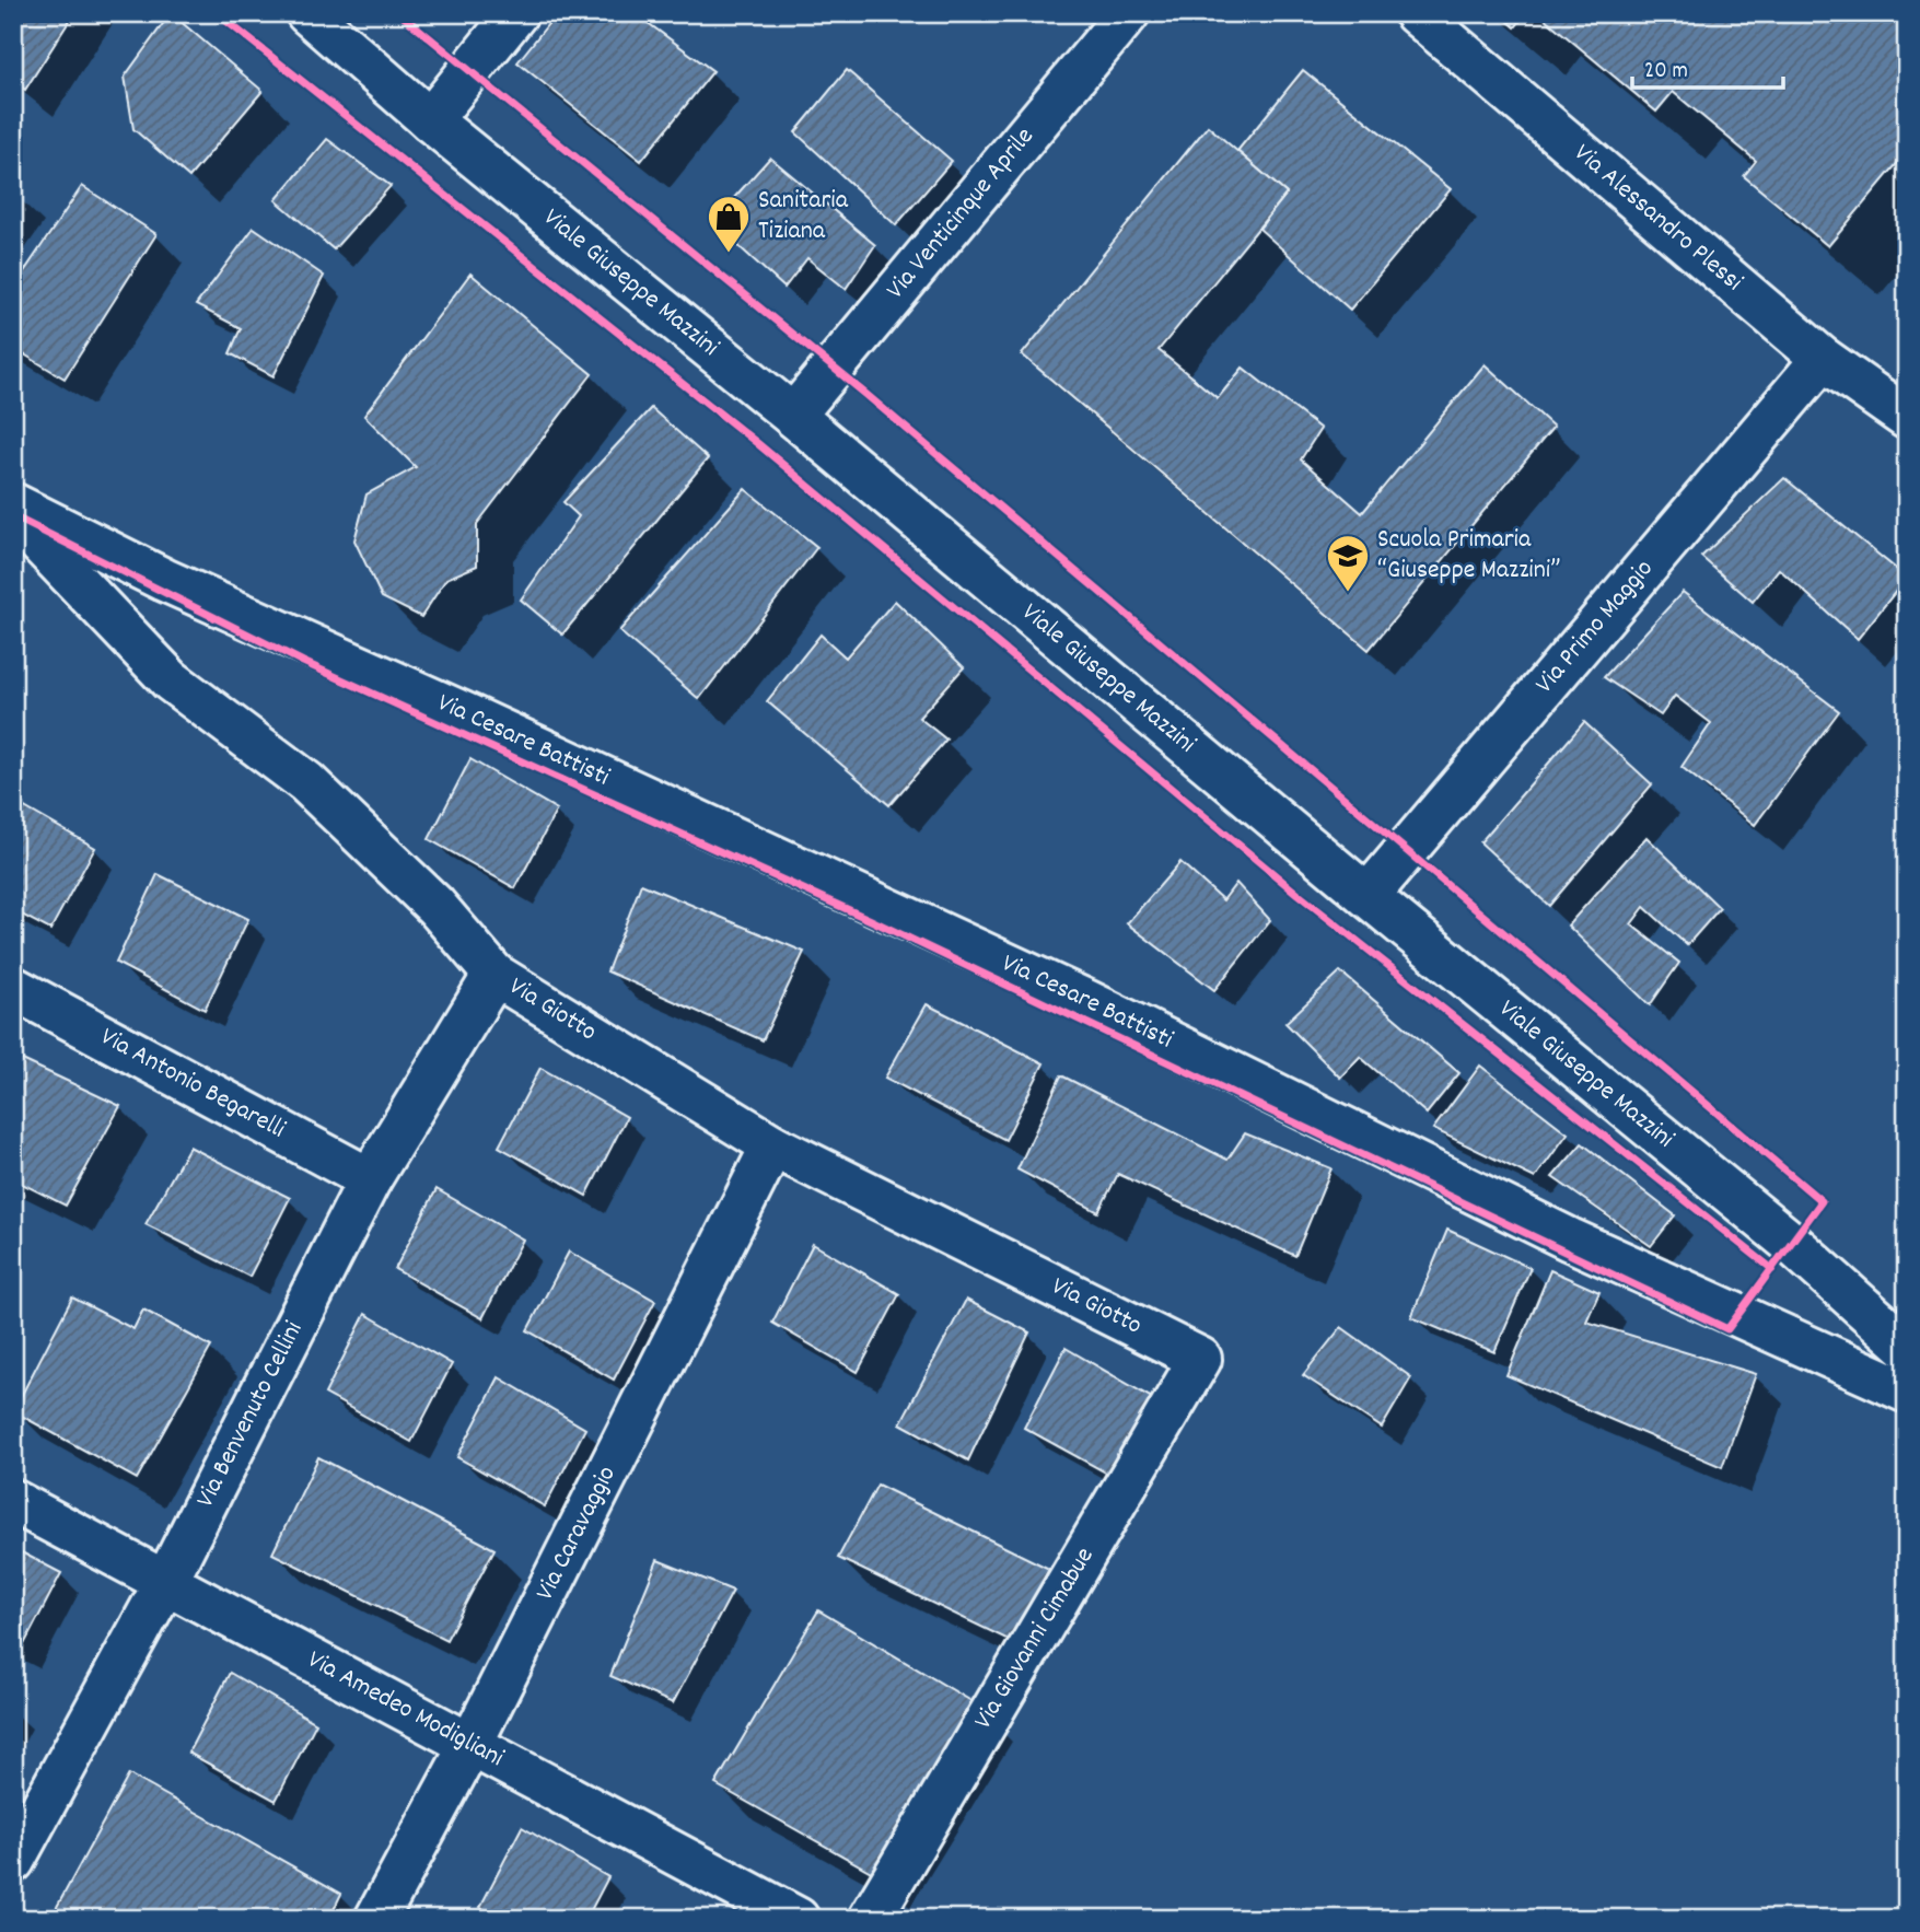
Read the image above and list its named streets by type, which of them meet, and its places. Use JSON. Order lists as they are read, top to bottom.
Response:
{
  "streets": {
    "street": [
      "Via Venticinque Aprile",
      "Via Alessandro Plessi",
      "Viale Giuseppe Mazzini",
      "Via Primo Maggio",
      "Via Cesare Battisti",
      "Via Giotto",
      "Via Antonio Begarelli",
      "Via Benvenuto Cellini",
      "Via Caravaggio",
      "Via Giovanni Cimabue",
      "Via Amedeo Modigliani"
    ]
  },
  "crossings": [
    ["Via Venticinque Aprile", "Viale Giuseppe Mazzini"],
    ["Via Alessandro Plessi", "Via Primo Maggio"],
    ["Viale Giuseppe Mazzini", "Via Primo Maggio"],
    ["Via Giotto", "Via Benvenuto Cellini"],
    ["Via Giotto", "Via Caravaggio"],
    ["Via Giotto", "Via Giovanni Cimabue"],
    ["Via Antonio Begarelli", "Via Benvenuto Cellini"],
    ["Via Benvenuto Cellini", "Via Amedeo Modigliani"],
    ["Via Caravaggio", "Via Amedeo Modigliani"]
  ],
  "places": {
    "shop": ["Sanitaria Tiziana"],
    "school or university": ["Scuola Primaria “Giuseppe Mazzini”"]
  },
  "scale_bar": "20 m"
}
